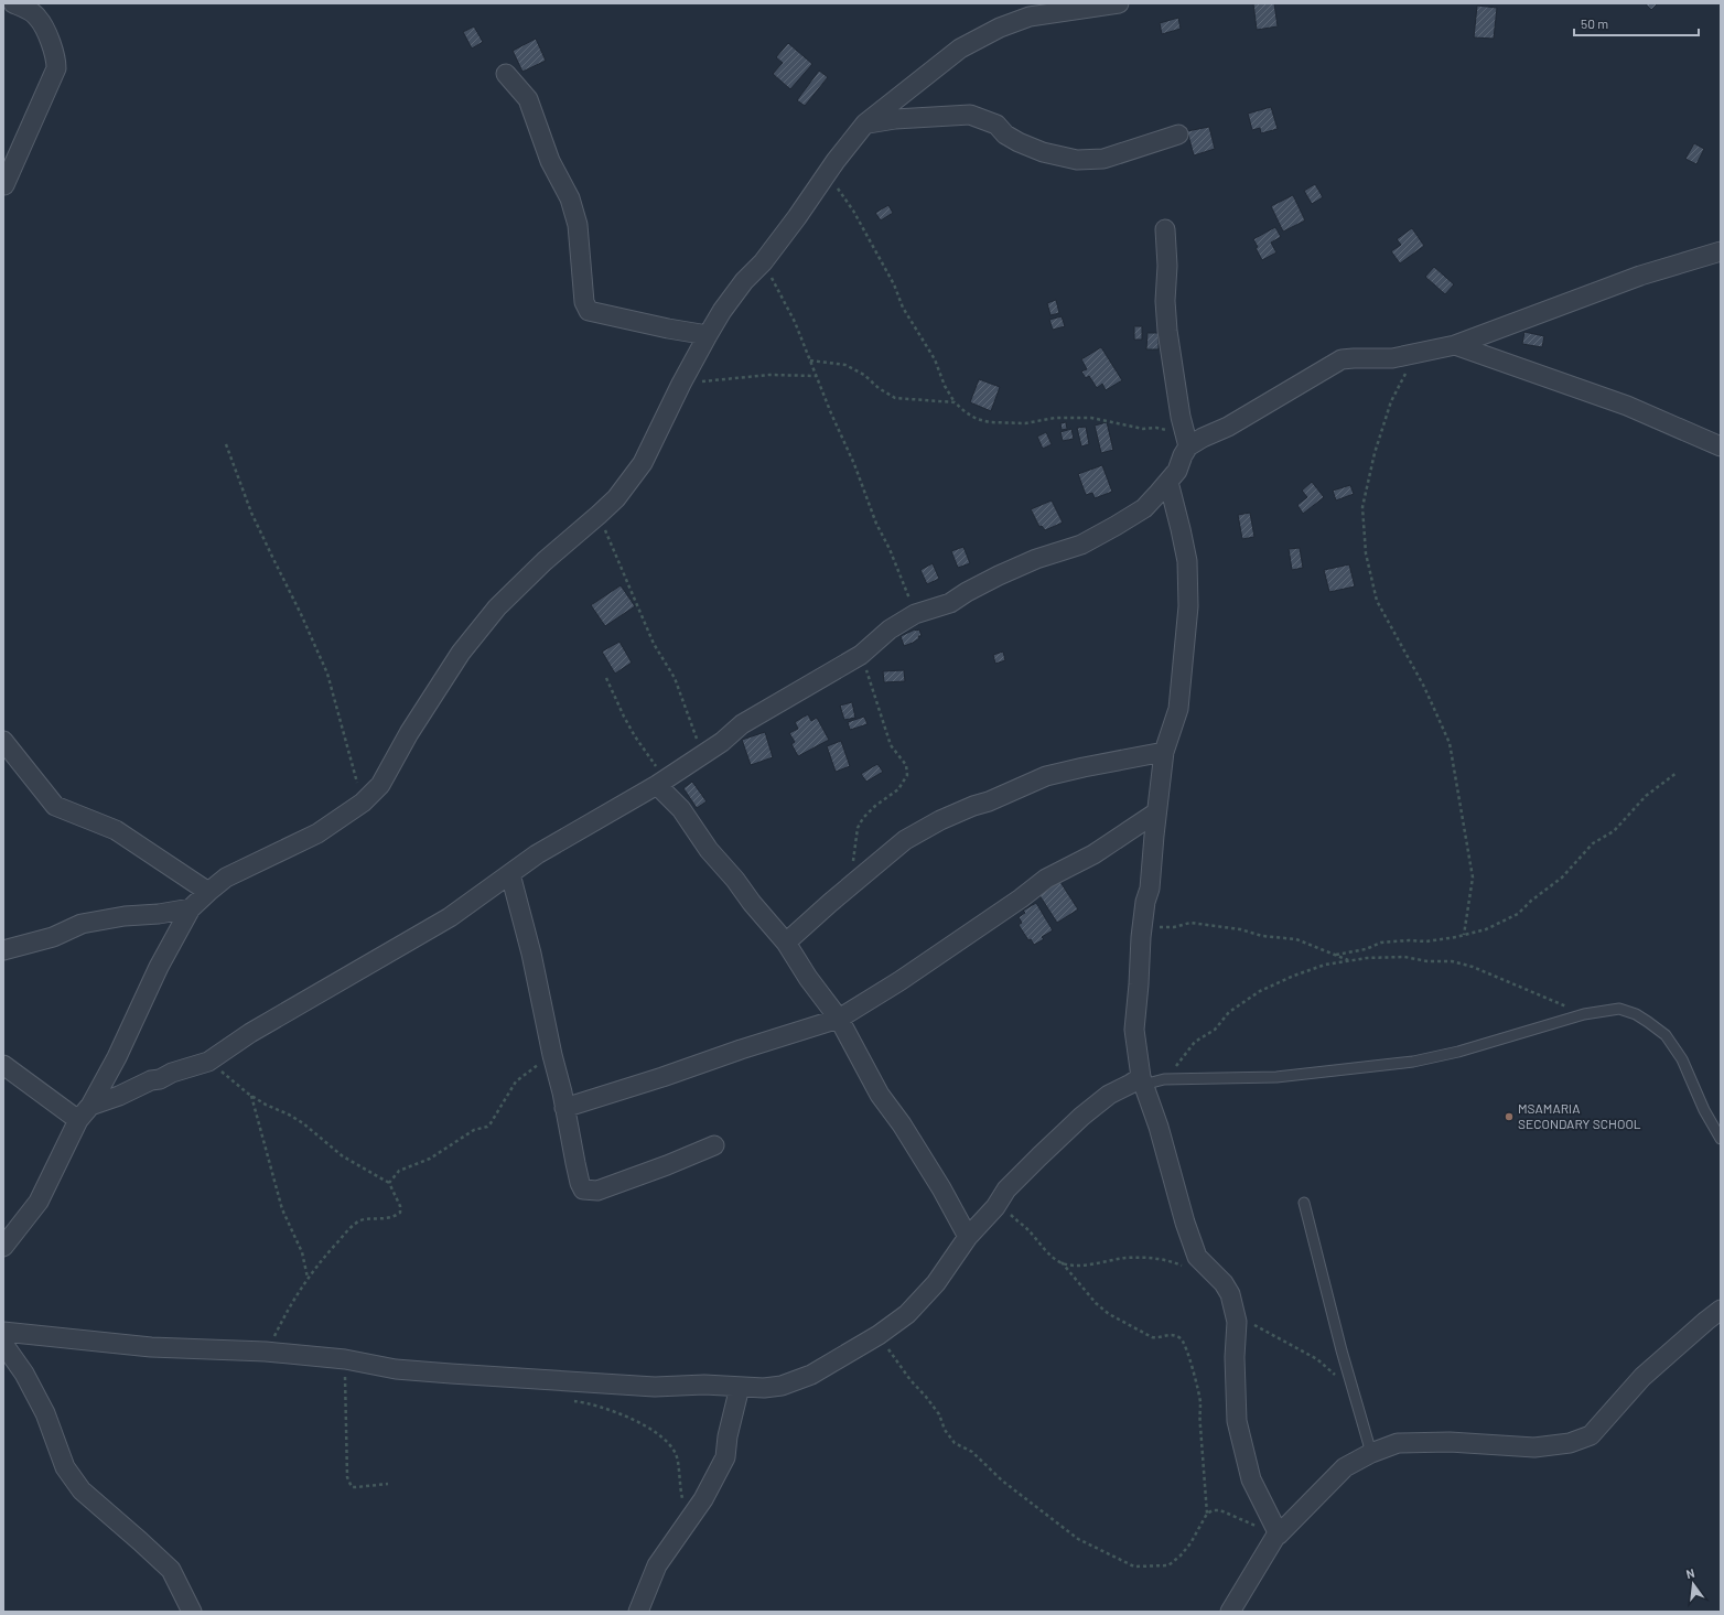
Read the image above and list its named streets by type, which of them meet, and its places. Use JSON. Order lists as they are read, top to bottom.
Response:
{
  "places": ["MSAMARIA SECONDARY SCHOOL"],
  "scale_bar": "50 m",
  "north": "top"
}
